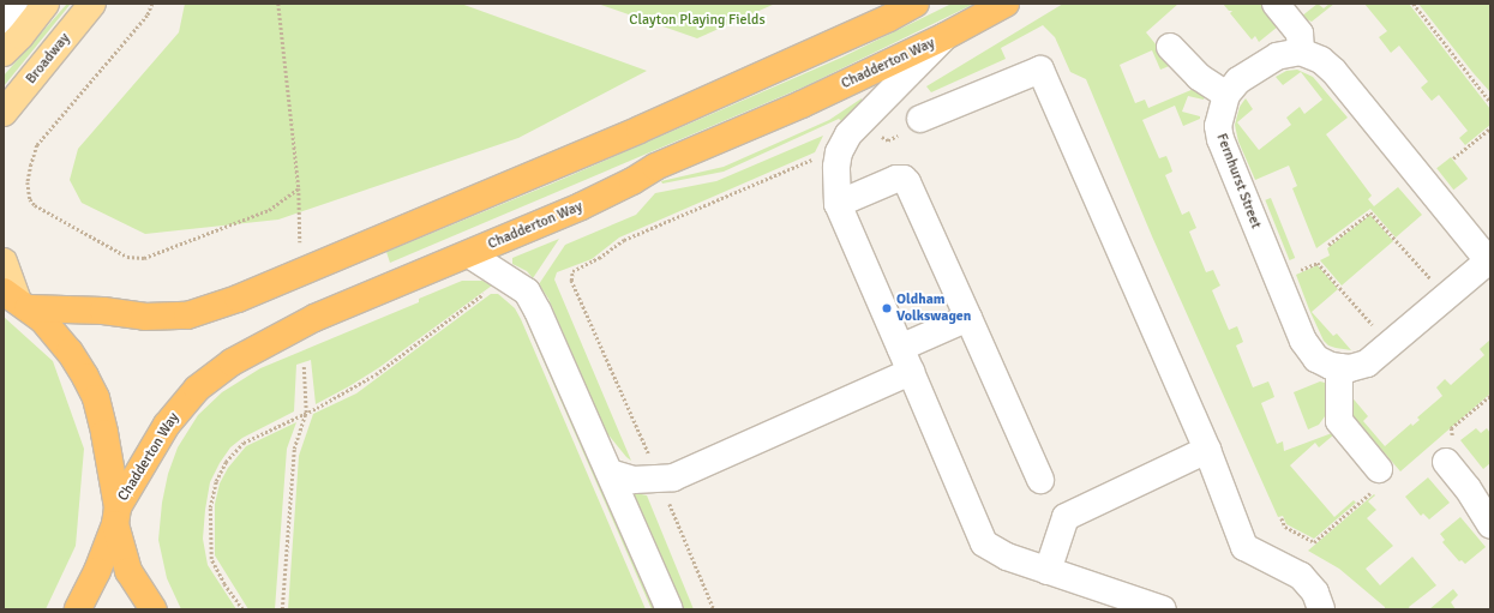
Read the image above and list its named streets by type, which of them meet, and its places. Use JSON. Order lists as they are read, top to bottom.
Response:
{
  "streets": {
    "highway": ["Chadderton Way"],
    "main road": ["Broadway"],
    "street": ["Fernhurst Street"]
  },
  "parks": ["Clayton Playing Fields"],
  "places": ["Oldham Volkswagen"]
}
